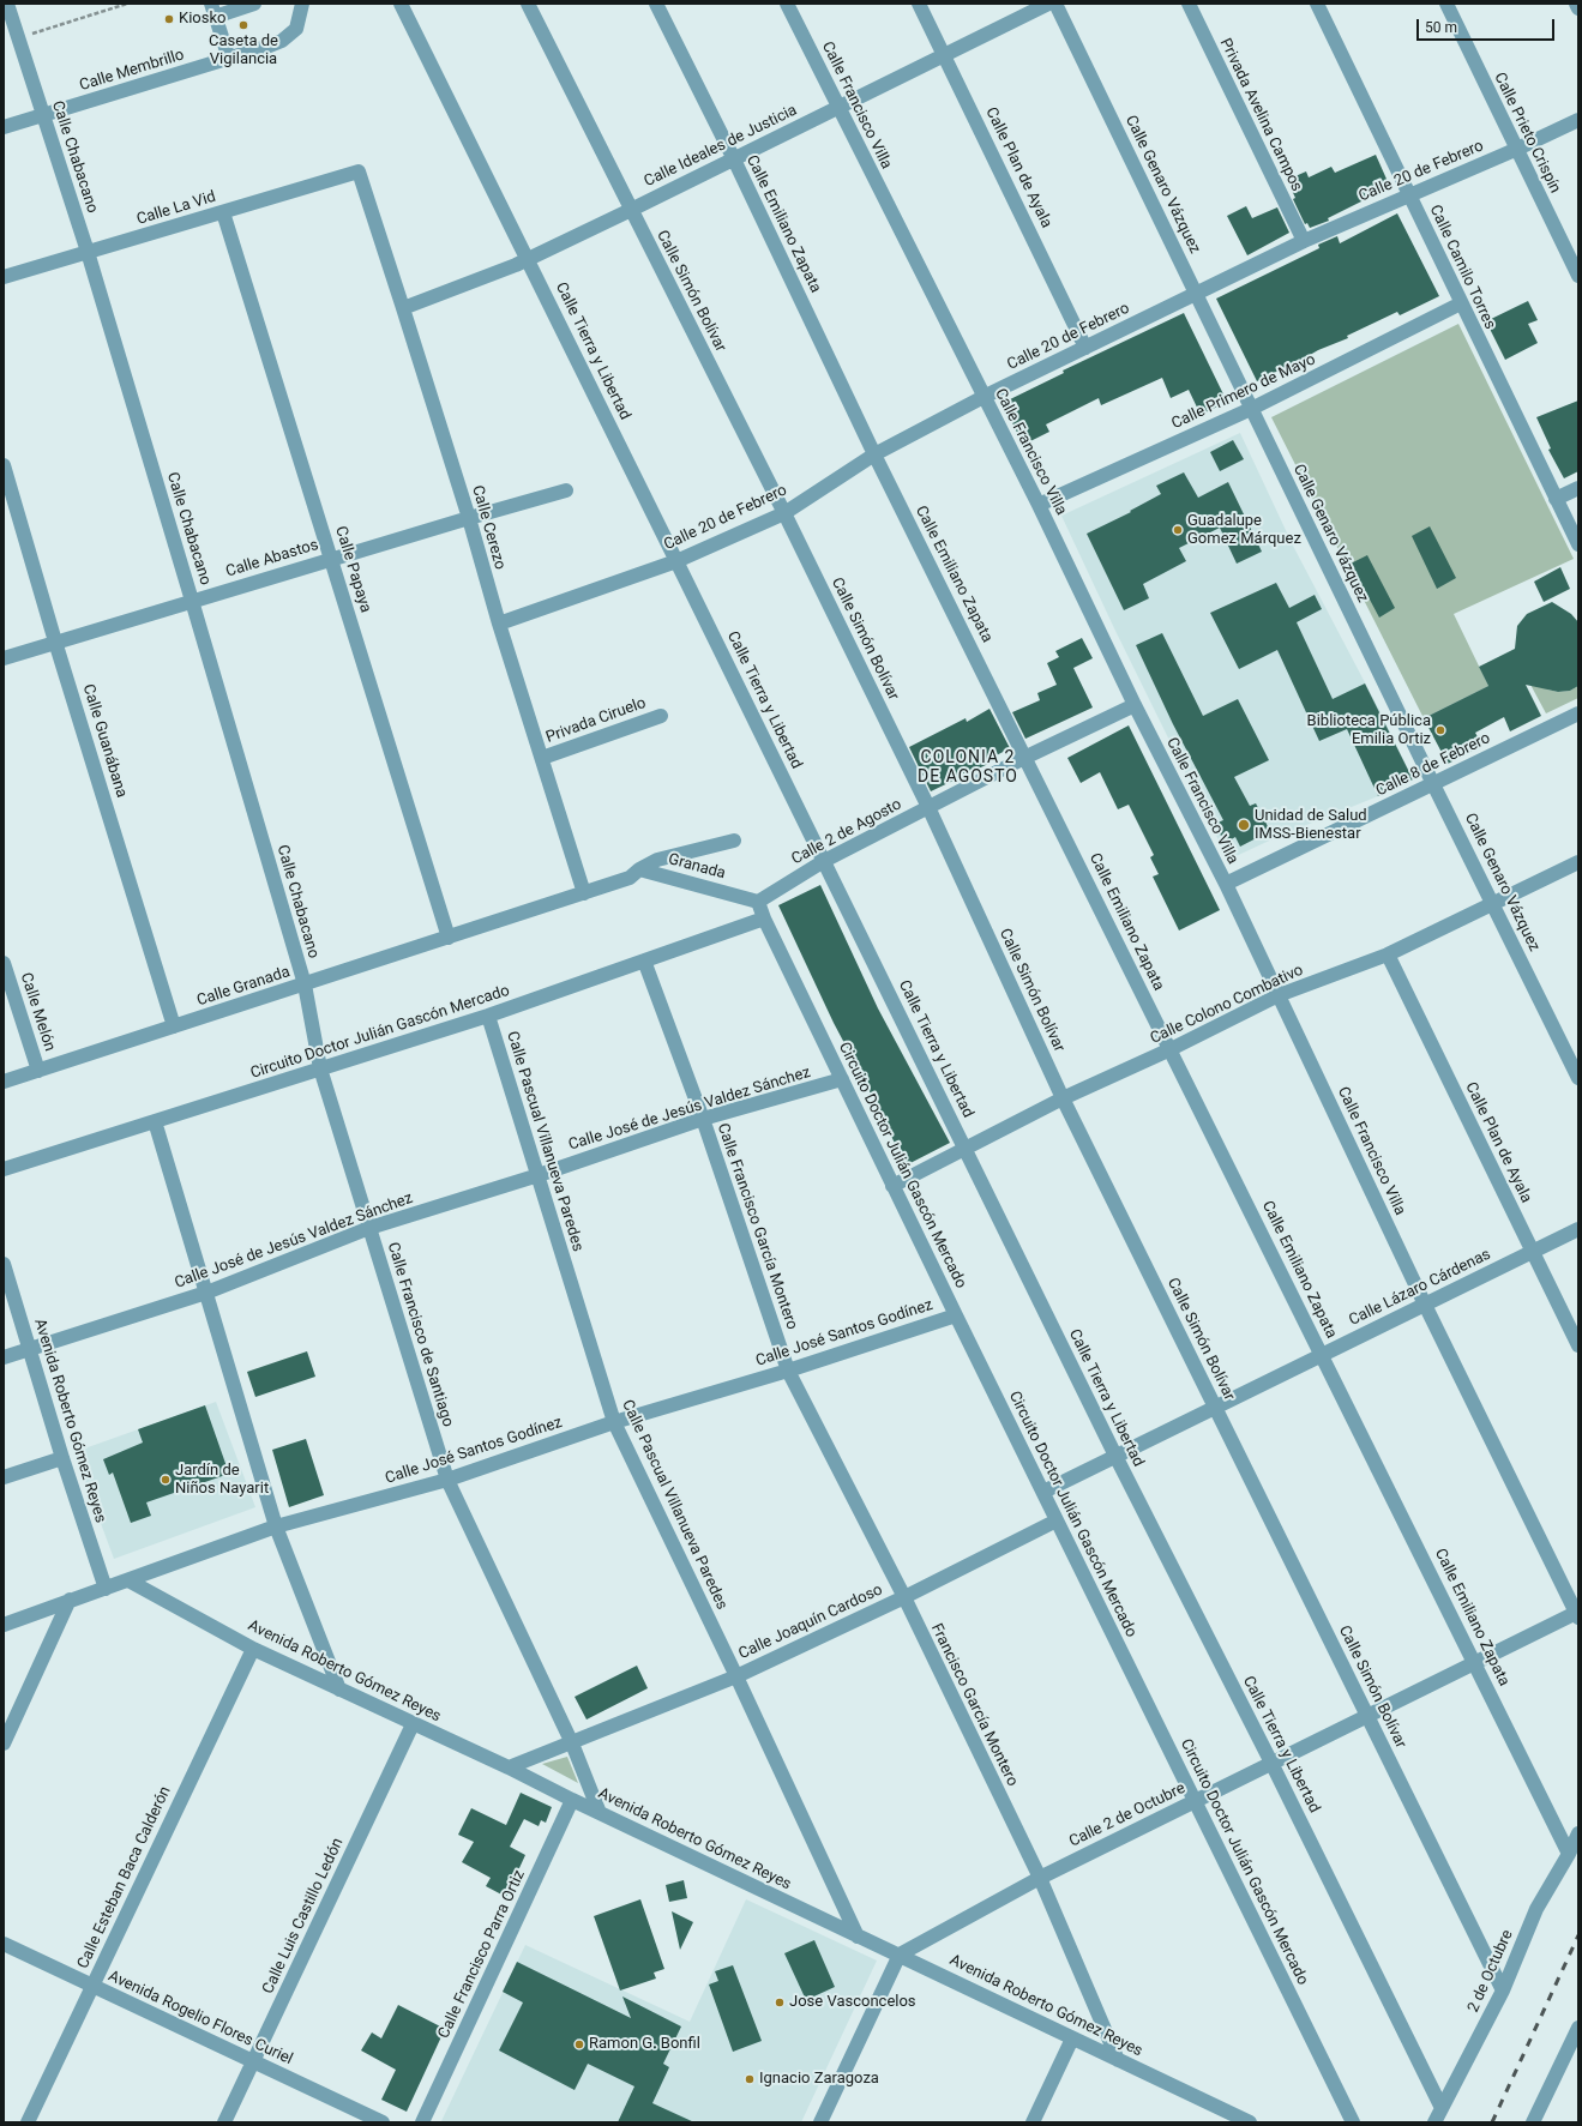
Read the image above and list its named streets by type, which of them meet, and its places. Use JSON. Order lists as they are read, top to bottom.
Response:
{
  "streets": {
    "street": [
      "Calle Membrillo",
      "Calle Francisco Villa",
      "Privada Avelina Campos",
      "Calle Prieto Crispín",
      "Calle Ideales de Justicia",
      "Calle Chabacano",
      "Calle Plan de Ayala",
      "Calle 20 de Febrero",
      "Calle Genaro Vázquez",
      "Calle La Vid",
      "Calle Emiliano Zapata",
      "Calle Camilo Torres",
      "Calle Simón Bolívar",
      "Calle Tierra y Libertad",
      "Calle Primero de Mayo",
      "Calle Cerezo",
      "Calle Abastos",
      "Calle Papaya",
      "Privada Ciruelo",
      "Calle Guanábana",
      "Calle 8 de Febrero",
      "Calle 2 de Agosto",
      "Granada",
      "Calle Granada",
      "Calle Colono Combativo",
      "Calle Melón",
      "Circuito Doctor Julián Gascón Mercado",
      "Calle José de Jesús Valdez Sánchez",
      "Calle Pascual Villanueva Paredes",
      "Calle Francisco García Montero",
      "Calle Lázaro Cárdenas",
      "Calle José Santos Godínez",
      "Calle Francisco de Santiago",
      "Avenida Roberto Gómez Reyes",
      "Calle Joaquín Cardoso",
      "Francisco García Montero",
      "Calle 2 de Octubre",
      "Calle Esteban Baca Calderón",
      "Calle Luis Castillo Ledón",
      "Calle Francisco Parra Ortiz",
      "2 de Octubre",
      "Avenida Rogelio Flores Curiel"
    ]
  },
  "crossings": [
    ["Calle Membrillo", "Calle Chabacano"],
    ["Calle Francisco Villa", "Calle Ideales de Justicia"],
    ["Calle Francisco Villa", "Calle 20 de Febrero"],
    ["Calle Francisco Villa", "Calle Primero de Mayo"],
    ["Calle Francisco Villa", "Calle 8 de Febrero"],
    ["Calle Francisco Villa", "Calle 2 de Agosto"],
    ["Calle Francisco Villa", "Calle Colono Combativo"],
    ["Calle Francisco Villa", "Calle Lázaro Cárdenas"],
    ["Calle Francisco Villa", "Calle 2 de Octubre"],
    ["Privada Avelina Campos", "Calle 20 de Febrero"],
    ["Calle Prieto Crispín", "Calle 20 de Febrero"],
    ["Calle Ideales de Justicia", "Calle Plan de Ayala"],
    ["Calle Ideales de Justicia", "Calle Emiliano Zapata"],
    ["Calle Ideales de Justicia", "Calle Simón Bolívar"],
    ["Calle Ideales de Justicia", "Calle Tierra y Libertad"],
    ["Calle Ideales de Justicia", "Calle Cerezo"],
    ["Calle Chabacano", "Calle La Vid"],
    ["Calle Chabacano", "Calle Abastos"],
    ["Calle Chabacano", "Calle Granada"],
    ["Calle Chabacano", "Circuito Doctor Julián Gascón Mercado"],
    ["Calle Chabacano", "Calle Francisco de Santiago"],
    ["Calle Plan de Ayala", "Calle 20 de Febrero"],
    ["Calle Plan de Ayala", "Calle Colono Combativo"],
    ["Calle Plan de Ayala", "Calle Lázaro Cárdenas"],
    ["Calle 20 de Febrero", "Calle Genaro Vázquez"],
    ["Calle 20 de Febrero", "Calle Emiliano Zapata"],
    ["Calle 20 de Febrero", "Calle Camilo Torres"],
    ["Calle 20 de Febrero", "Calle Simón Bolívar"],
    ["Calle 20 de Febrero", "Calle Tierra y Libertad"],
    ["Calle 20 de Febrero", "Calle Cerezo"],
    ["Calle Genaro Vázquez", "Calle Primero de Mayo"],
    ["Calle Genaro Vázquez", "Calle 8 de Febrero"],
    ["Calle Genaro Vázquez", "Calle Colono Combativo"],
    ["Calle La Vid", "Calle Cerezo"],
    ["Calle La Vid", "Calle Papaya"],
    ["Calle Emiliano Zapata", "Calle 2 de Agosto"],
    ["Calle Emiliano Zapata", "Calle Colono Combativo"],
    ["Calle Emiliano Zapata", "Calle Lázaro Cárdenas"],
    ["Calle Emiliano Zapata", "Calle 2 de Octubre"],
    ["Calle Emiliano Zapata", "2 de Octubre"],
    ["Calle Camilo Torres", "Calle Primero de Mayo"],
    ["Calle Simón Bolívar", "Calle 2 de Agosto"],
    ["Calle Simón Bolívar", "Calle Colono Combativo"],
    ["Calle Simón Bolívar", "Calle Lázaro Cárdenas"],
    ["Calle Simón Bolívar", "Calle 2 de Octubre"],
    ["Calle Simón Bolívar", "2 de Octubre"],
    ["Calle Tierra y Libertad", "Calle 2 de Agosto"],
    ["Calle Tierra y Libertad", "Calle Colono Combativo"],
    ["Calle Tierra y Libertad", "Calle Lázaro Cárdenas"],
    ["Calle Tierra y Libertad", "Calle 2 de Octubre"],
    ["Calle Tierra y Libertad", "2 de Octubre"],
    ["Calle Cerezo", "Calle Abastos"],
    ["Calle Cerezo", "Privada Ciruelo"],
    ["Calle Cerezo", "Calle Granada"],
    ["Calle Abastos", "Calle Papaya"],
    ["Calle Abastos", "Calle Guanábana"],
    ["Calle Papaya", "Calle Granada"],
    ["Calle Guanábana", "Calle Granada"],
    ["Calle 2 de Agosto", "Granada"],
    ["Calle 2 de Agosto", "Circuito Doctor Julián Gascón Mercado"],
    ["Granada", "Calle Granada"],
    ["Granada", "Circuito Doctor Julián Gascón Mercado"],
    ["Calle Granada", "Calle Melón"],
    ["Calle Colono Combativo", "Circuito Doctor Julián Gascón Mercado"],
    ["Circuito Doctor Julián Gascón Mercado", "Calle José de Jesús Valdez Sánchez"],
    ["Circuito Doctor Julián Gascón Mercado", "Calle Pascual Villanueva Paredes"],
    ["Circuito Doctor Julián Gascón Mercado", "Calle Francisco García Montero"],
    ["Circuito Doctor Julián Gascón Mercado", "Calle Lázaro Cárdenas"],
    ["Circuito Doctor Julián Gascón Mercado", "Calle José Santos Godínez"],
    ["Circuito Doctor Julián Gascón Mercado", "Calle Francisco de Santiago"],
    ["Circuito Doctor Julián Gascón Mercado", "Calle Joaquín Cardoso"],
    ["Circuito Doctor Julián Gascón Mercado", "Calle 2 de Octubre"],
    ["Calle José de Jesús Valdez Sánchez", "Calle Pascual Villanueva Paredes"],
    ["Calle José de Jesús Valdez Sánchez", "Calle Francisco García Montero"],
    ["Calle José de Jesús Valdez Sánchez", "Calle Francisco de Santiago"],
    ["Calle José de Jesús Valdez Sánchez", "Avenida Roberto Gómez Reyes"],
    ["Calle Pascual Villanueva Paredes", "Calle José Santos Godínez"],
    ["Calle Pascual Villanueva Paredes", "Avenida Roberto Gómez Reyes"],
    ["Calle Pascual Villanueva Paredes", "Calle Joaquín Cardoso"],
    ["Calle Francisco García Montero", "Calle José Santos Godínez"],
    ["Calle Francisco García Montero", "Francisco García Montero"],
    ["Calle José Santos Godínez", "Calle Francisco de Santiago"],
    ["Calle José Santos Godínez", "Avenida Roberto Gómez Reyes"],
    ["Calle José Santos Godínez", "Francisco García Montero"],
    ["Calle Francisco de Santiago", "Avenida Roberto Gómez Reyes"],
    ["Calle Francisco de Santiago", "Calle Joaquín Cardoso"],
    ["Avenida Roberto Gómez Reyes", "Calle Joaquín Cardoso"],
    ["Avenida Roberto Gómez Reyes", "Francisco García Montero"],
    ["Avenida Roberto Gómez Reyes", "Calle 2 de Octubre"],
    ["Avenida Roberto Gómez Reyes", "Calle Esteban Baca Calderón"],
    ["Avenida Roberto Gómez Reyes", "Calle Luis Castillo Ledón"],
    ["Avenida Roberto Gómez Reyes", "Calle Francisco Parra Ortiz"],
    ["Calle Joaquín Cardoso", "Francisco García Montero"],
    ["Francisco García Montero", "Calle 2 de Octubre"],
    ["Calle Esteban Baca Calderón", "Avenida Rogelio Flores Curiel"],
    ["Calle Luis Castillo Ledón", "Avenida Rogelio Flores Curiel"]
  ],
  "districts": ["COLONIA 2 DE AGOSTO"],
  "places": [
    "Kiosko",
    "Caseta de Vigilancia",
    "Guadalupe Gomez Márquez",
    "Biblioteca Pública Emilia Ortiz",
    "Unidad de Salud IMSS-Bienestar",
    "Jardín de Niños Nayarit",
    "Jose Vasconcelos",
    "Ramon G. Bonfil",
    "Ignacio Zaragoza"
  ],
  "scale_bar": "50 m"
}
